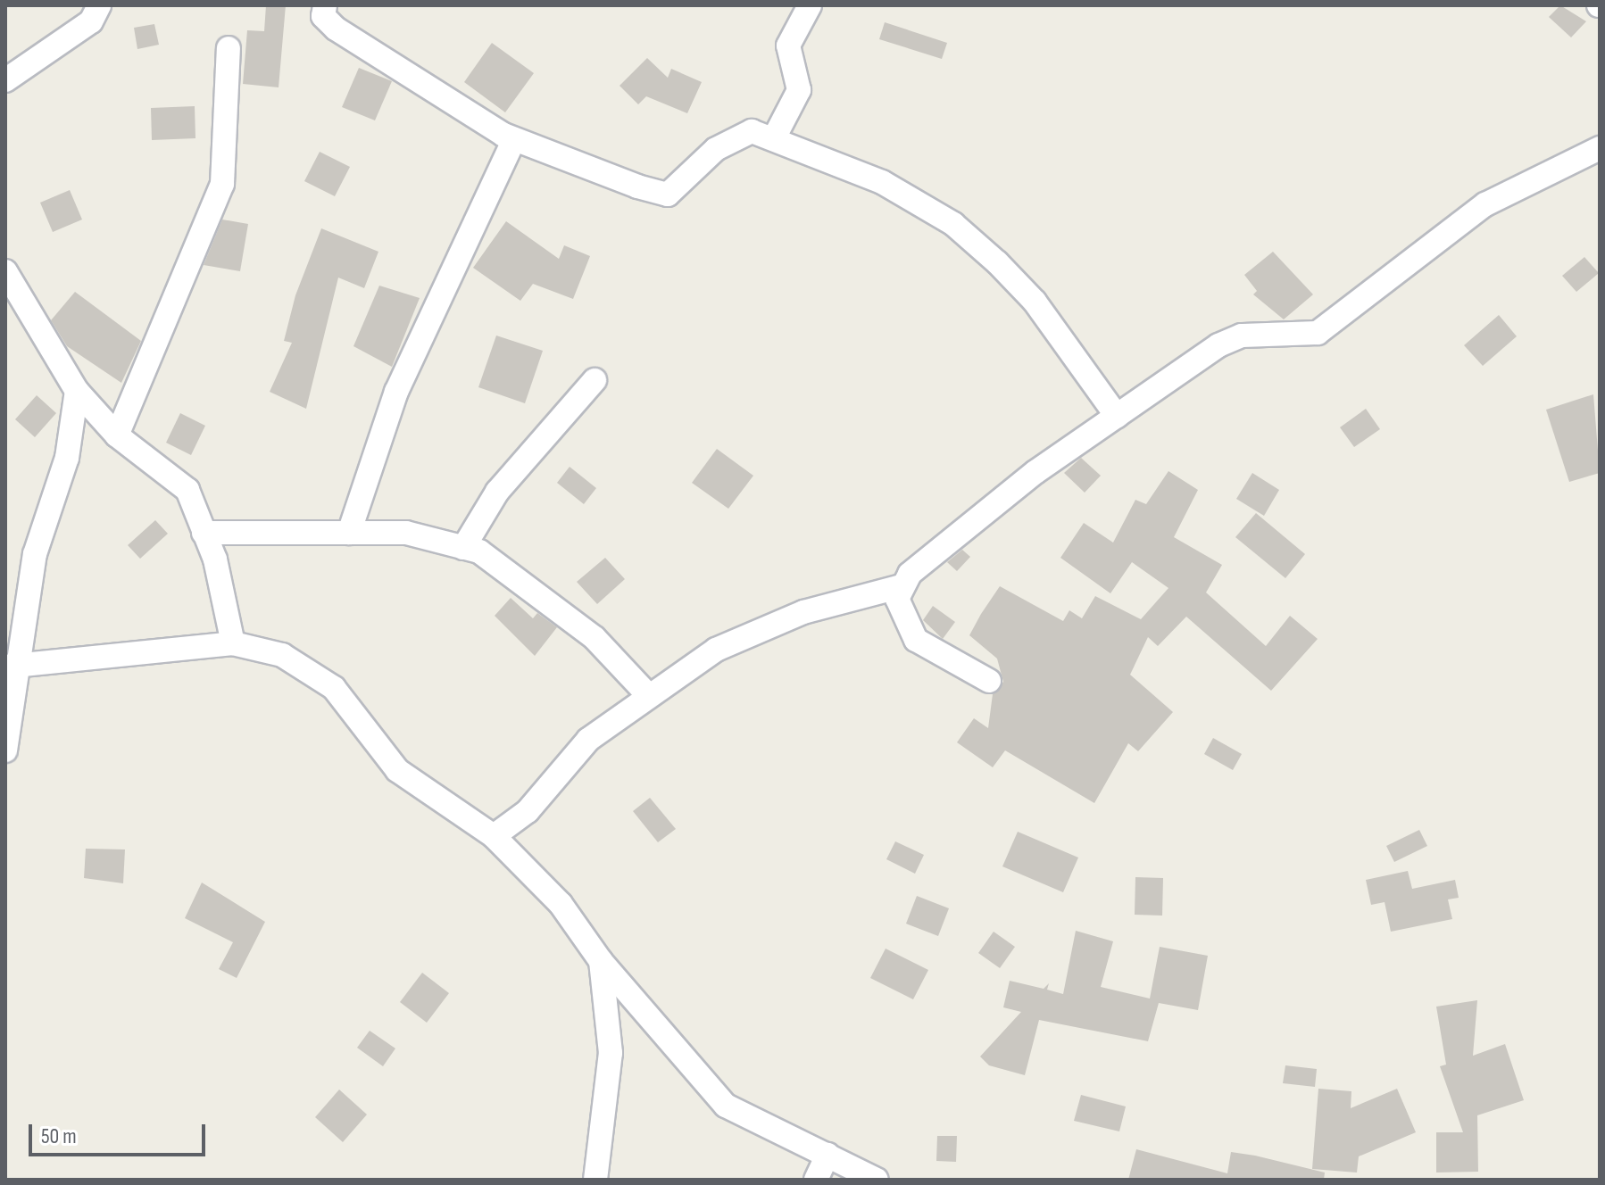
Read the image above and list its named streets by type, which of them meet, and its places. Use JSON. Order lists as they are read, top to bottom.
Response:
{
  "scale_bar": "50 m"
}
